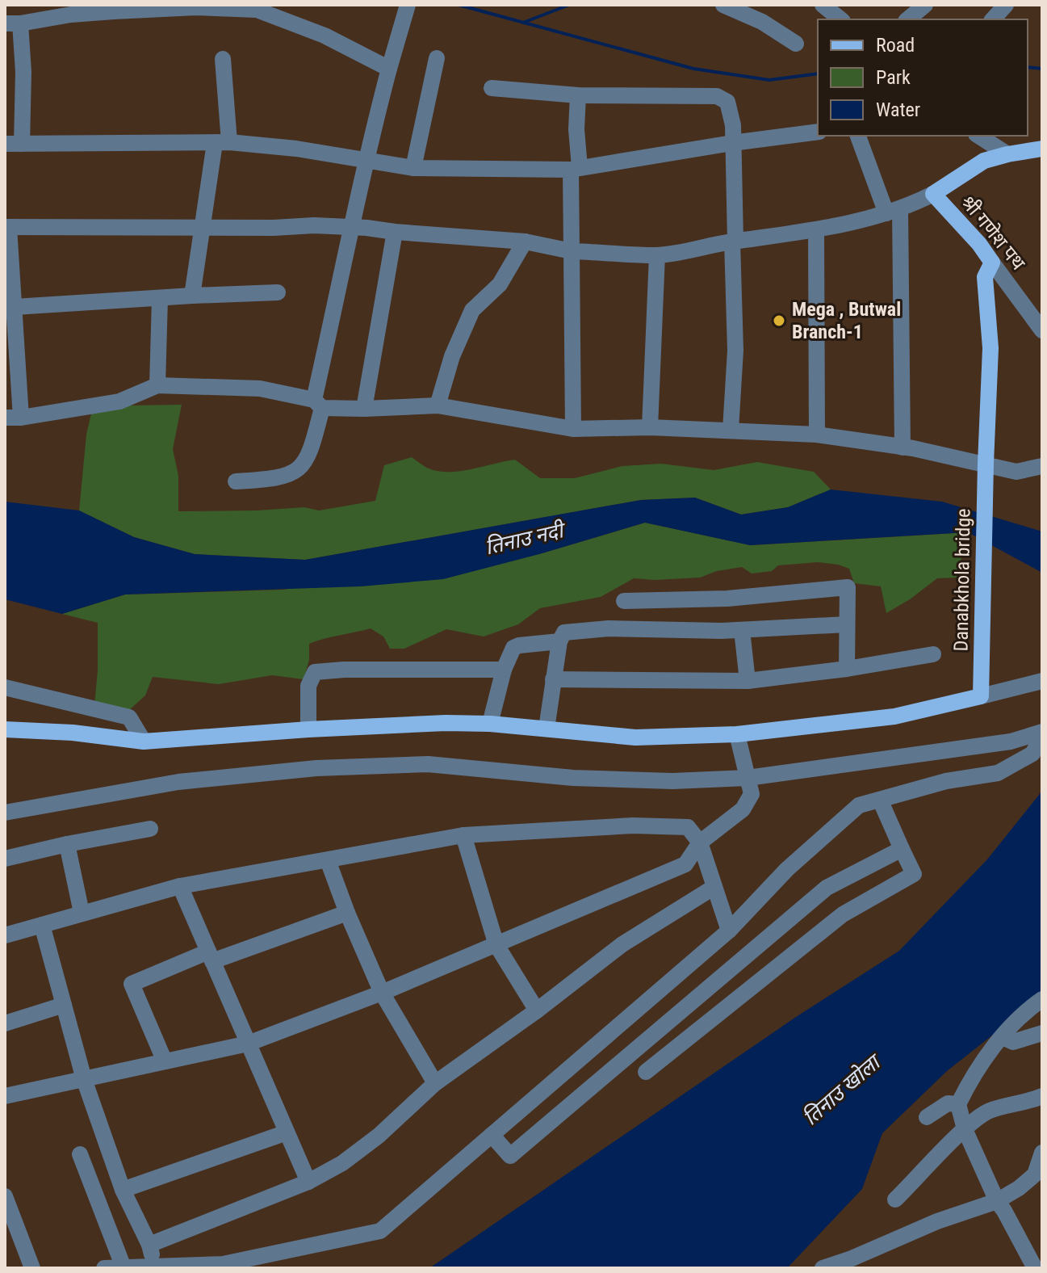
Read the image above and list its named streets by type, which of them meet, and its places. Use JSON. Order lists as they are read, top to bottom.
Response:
{
  "streets": {
    "main road": ["श्री गणेश पथ", "Danabkhola bridge"]
  },
  "crossings": [
    ["श्री गणेश पथ", "Danabkhola bridge"]
  ],
  "water": ["तिनाउ नदी", "तिनाउ खोला"],
  "places": ["Mega , Butwal Branch-1"],
  "legend": ["Road", "Park", "Water"]
}
